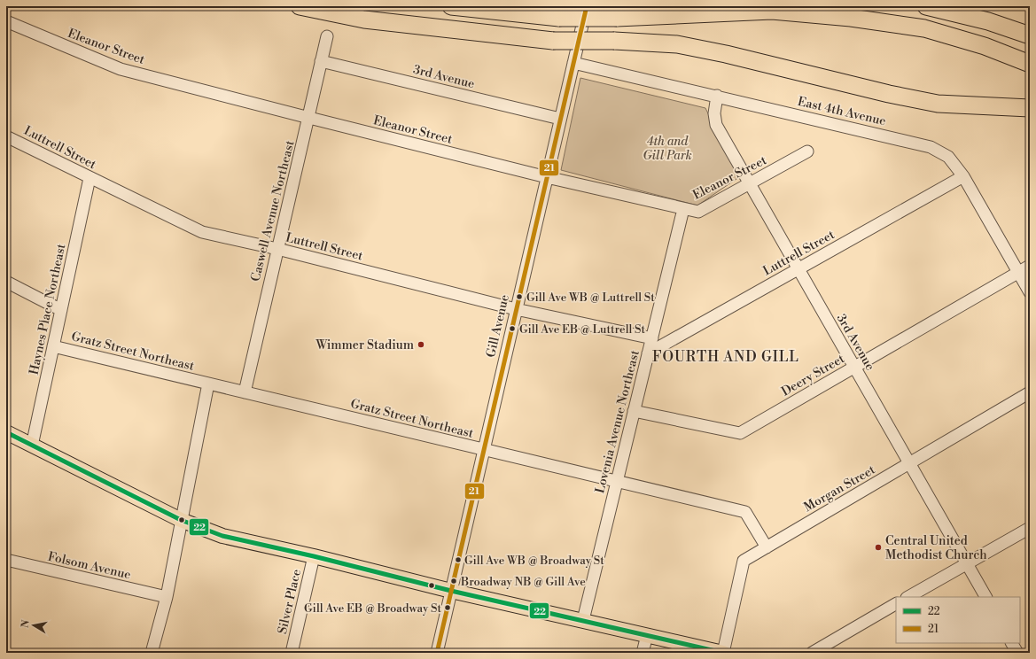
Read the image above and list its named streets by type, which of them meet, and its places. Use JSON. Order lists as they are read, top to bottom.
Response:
{
  "streets": {
    "street": [
      "Eleanor Street",
      "3rd Avenue",
      "East 4th Avenue",
      "Luttrell Street",
      "Caswell Avenue Northeast",
      "Haynes Place Northeast",
      "Gill Avenue",
      "Gratz Street Northeast",
      "Deery Street",
      "Lovenia Avenue Northeast",
      "Morgan Street",
      "Folsom Avenue",
      "Silver Place"
    ]
  },
  "crossings": [
    ["Eleanor Street", "3rd Avenue"],
    ["Eleanor Street", "Caswell Avenue Northeast"],
    ["Eleanor Street", "Gill Avenue"],
    ["Eleanor Street", "Lovenia Avenue Northeast"],
    ["3rd Avenue", "East 4th Avenue"],
    ["3rd Avenue", "Luttrell Street"],
    ["3rd Avenue", "Caswell Avenue Northeast"],
    ["3rd Avenue", "Gill Avenue"],
    ["3rd Avenue", "Deery Street"],
    ["3rd Avenue", "Morgan Street"],
    ["East 4th Avenue", "Luttrell Street"],
    ["East 4th Avenue", "Gill Avenue"],
    ["East 4th Avenue", "Deery Street"],
    ["Luttrell Street", "Caswell Avenue Northeast"],
    ["Luttrell Street", "Haynes Place Northeast"],
    ["Luttrell Street", "Gill Avenue"],
    ["Luttrell Street", "Lovenia Avenue Northeast"],
    ["Caswell Avenue Northeast", "Gratz Street Northeast"],
    ["Haynes Place Northeast", "Gratz Street Northeast"],
    ["Gill Avenue", "Gratz Street Northeast"],
    ["Gratz Street Northeast", "Lovenia Avenue Northeast"],
    ["Gratz Street Northeast", "Morgan Street"],
    ["Deery Street", "Lovenia Avenue Northeast"]
  ],
  "districts": ["FOURTH AND GILL"],
  "parks": ["4th and Gill Park"],
  "places": [
    "Gill Ave WB @ Luttrell St",
    "Gill Ave EB @ Luttrell St",
    "Wimmer Stadium",
    "Central United Methodist Church",
    "Gill Ave WB @ Broadway St",
    "Broadway NB @ Gill Ave",
    "Gill Ave EB @ Broadway St"
  ],
  "lines": ["transit line 21", "transit line 22"],
  "legend": ["22", "21"],
  "north": "left"
}
